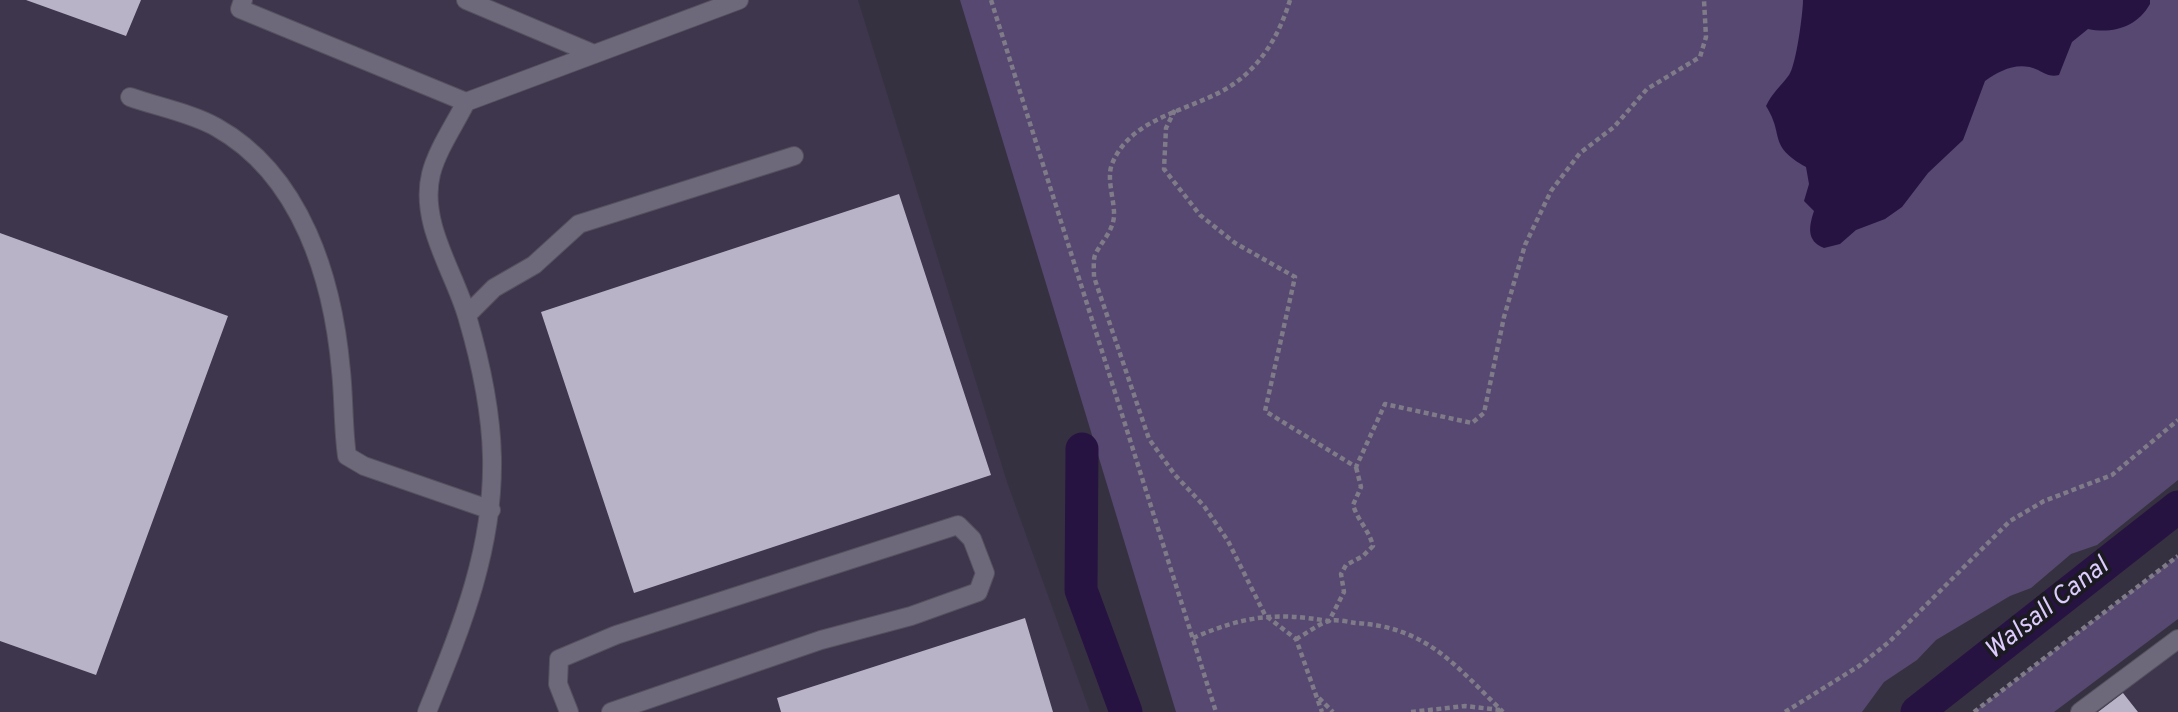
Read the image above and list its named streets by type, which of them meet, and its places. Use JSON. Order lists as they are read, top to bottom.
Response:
{
  "water": ["Walsall Canal"]
}
